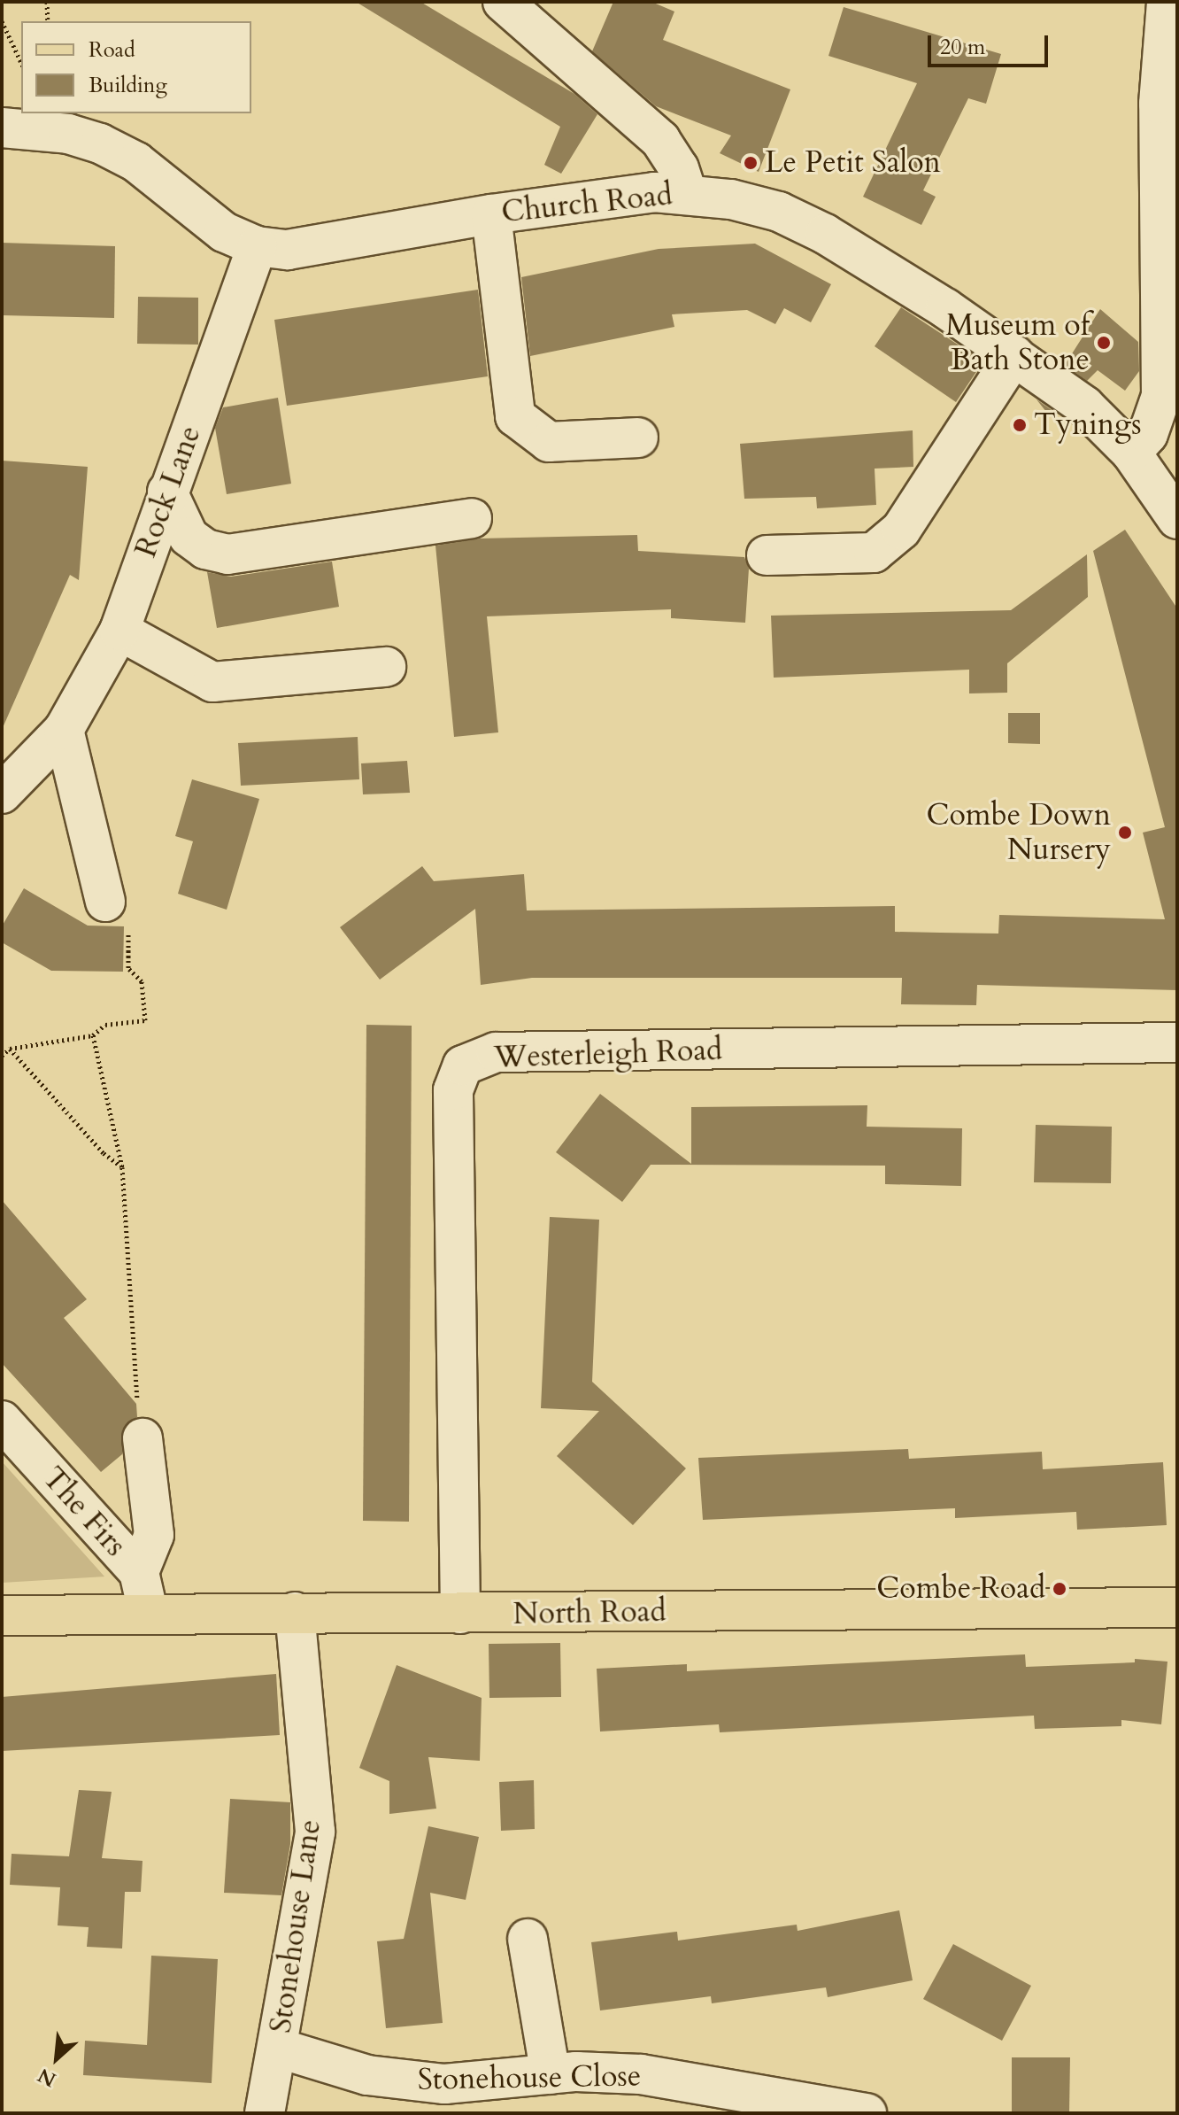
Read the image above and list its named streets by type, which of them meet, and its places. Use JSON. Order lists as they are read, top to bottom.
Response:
{
  "streets": {
    "main road": ["North Road"],
    "street": [
      "Church Road",
      "Rock Lane",
      "Westerleigh Road",
      "The Firs",
      "Stonehouse Lane",
      "Stonehouse Close"
    ]
  },
  "crossings": [
    ["Church Road", "Rock Lane"],
    ["Westerleigh Road", "North Road"],
    ["The Firs", "North Road"],
    ["North Road", "Stonehouse Lane"],
    ["Stonehouse Lane", "Stonehouse Close"]
  ],
  "places": [
    "Le Petit Salon",
    "Museum of Bath Stone",
    "Tynings",
    "Combe Down Nursery",
    "Combe Road"
  ],
  "legend": ["Road", "Building"],
  "scale_bar": "20 m",
  "north": "bottom left"
}
